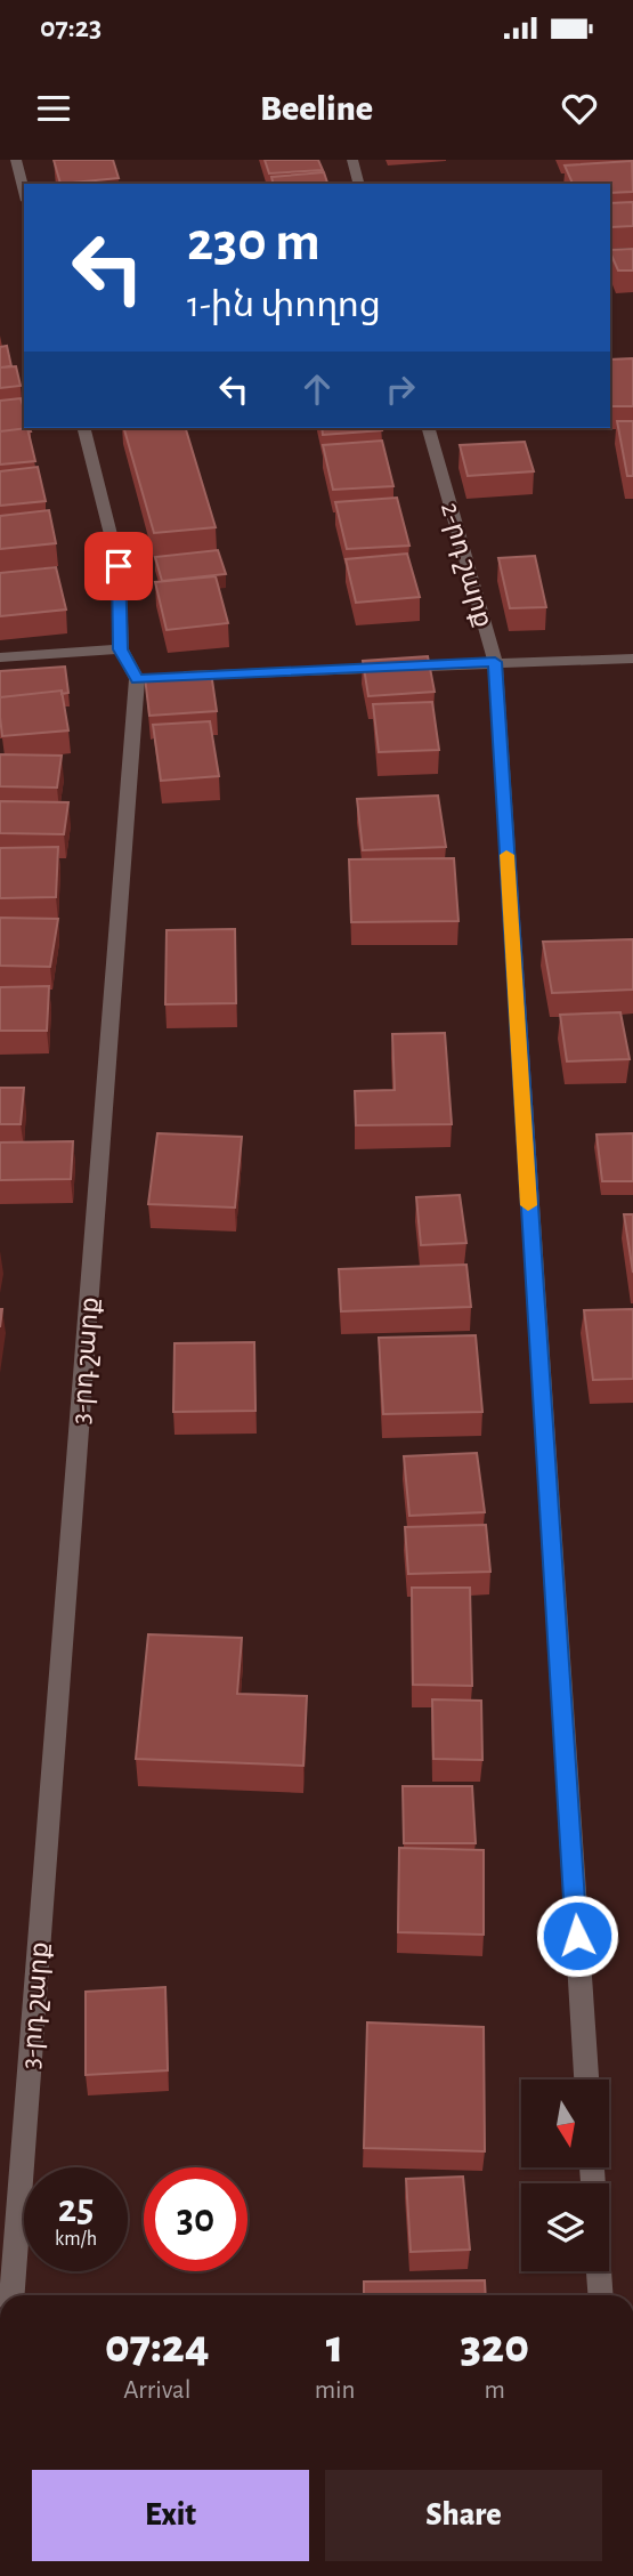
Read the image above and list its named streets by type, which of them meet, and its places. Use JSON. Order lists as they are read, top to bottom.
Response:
{
  "streets": {
    "street": ["2-րդ շարք", "3-րդ շարք"]
  },
  "north": "bottom",
  "page": {
    "status": "07:23",
    "header": "Beeline",
    "turn": ["230 m", "1-ին փողոց"],
    "speed": "25 km/h",
    "limit": "30",
    "eta": [
      "07:24",
      "Arrival",
      "1",
      "min",
      "320",
      "m"
    ],
    "buttons": ["Exit", "Share"]
  }
}
